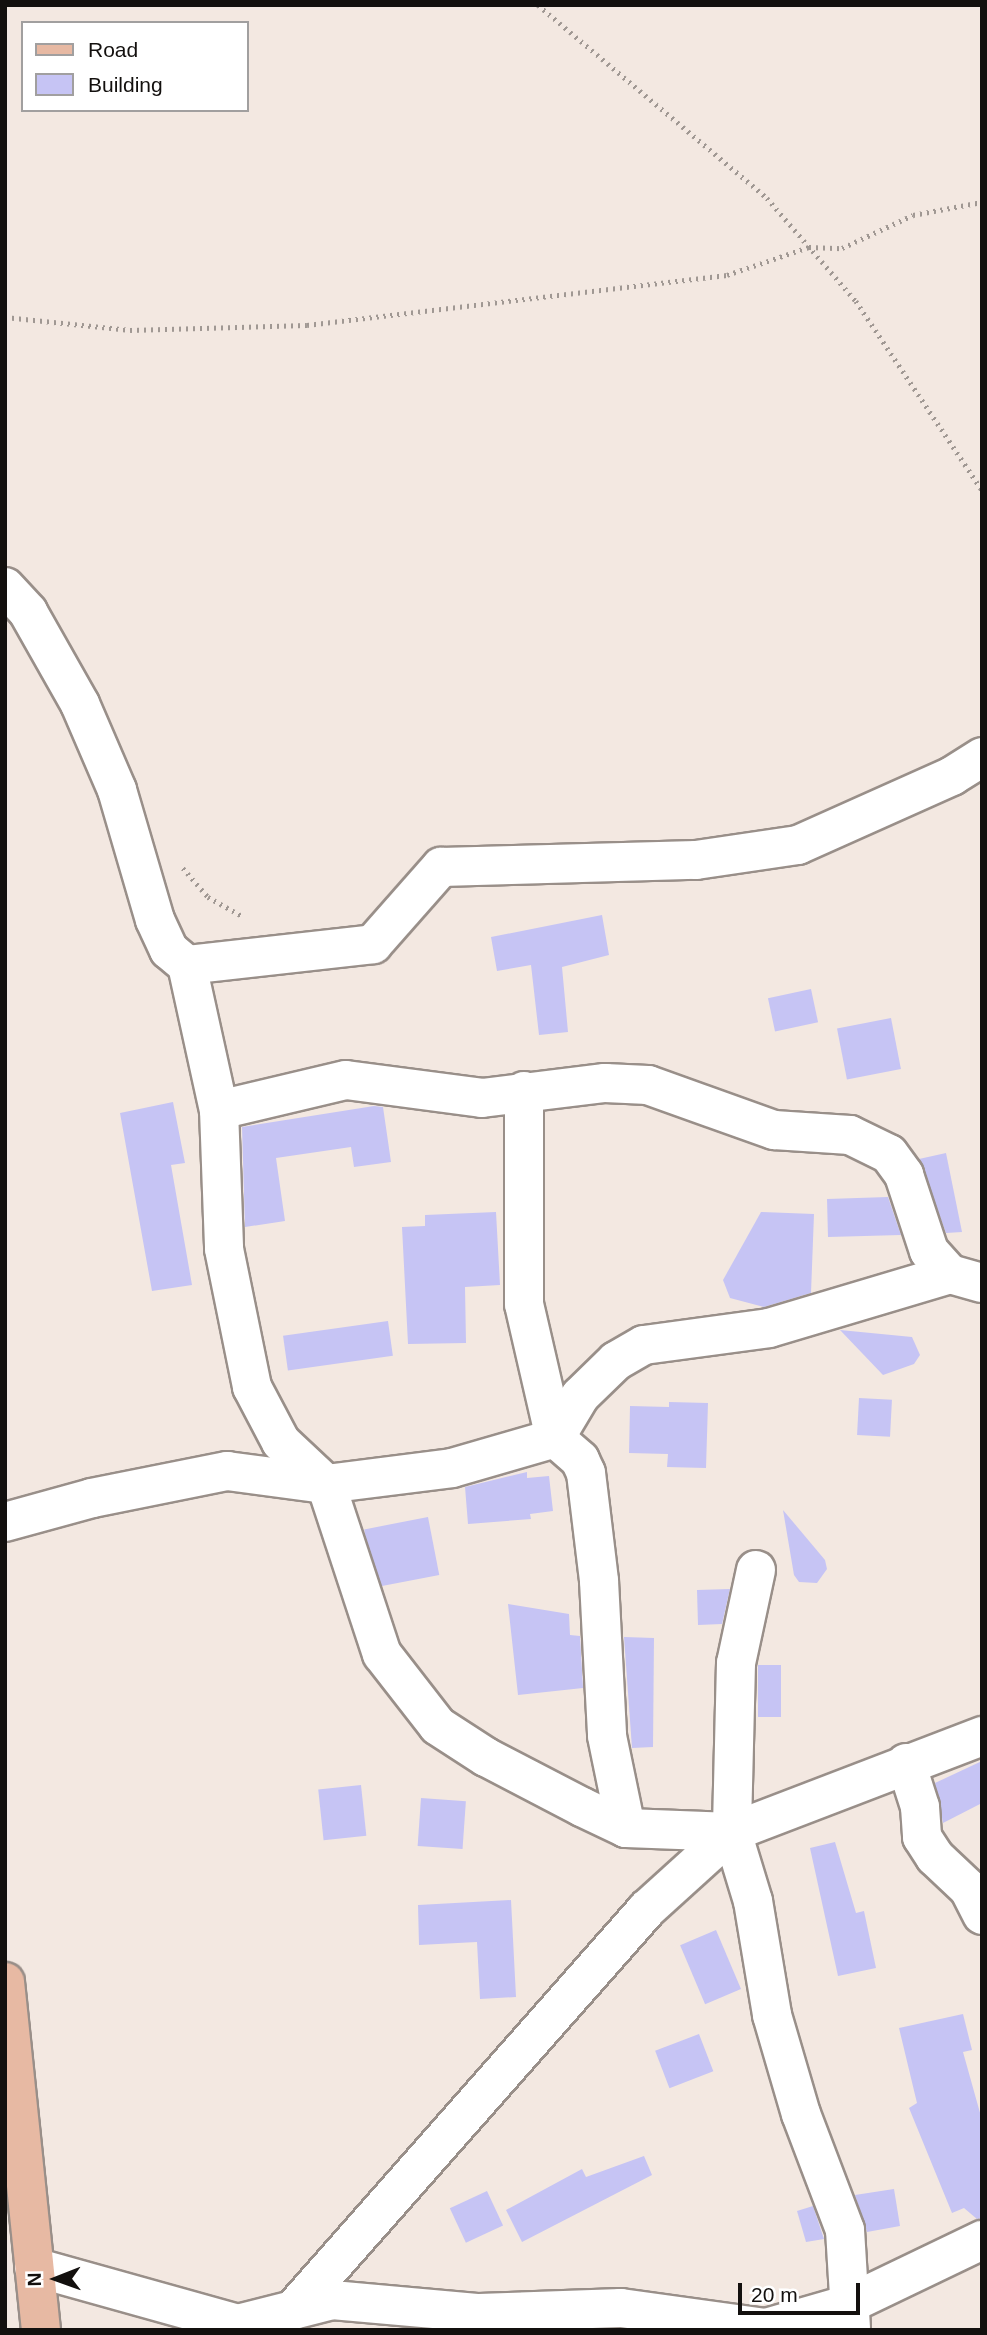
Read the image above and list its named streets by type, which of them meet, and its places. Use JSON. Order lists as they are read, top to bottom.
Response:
{
  "legend": ["Road", "Building"],
  "scale_bar": "20 m",
  "north": "left"
}
